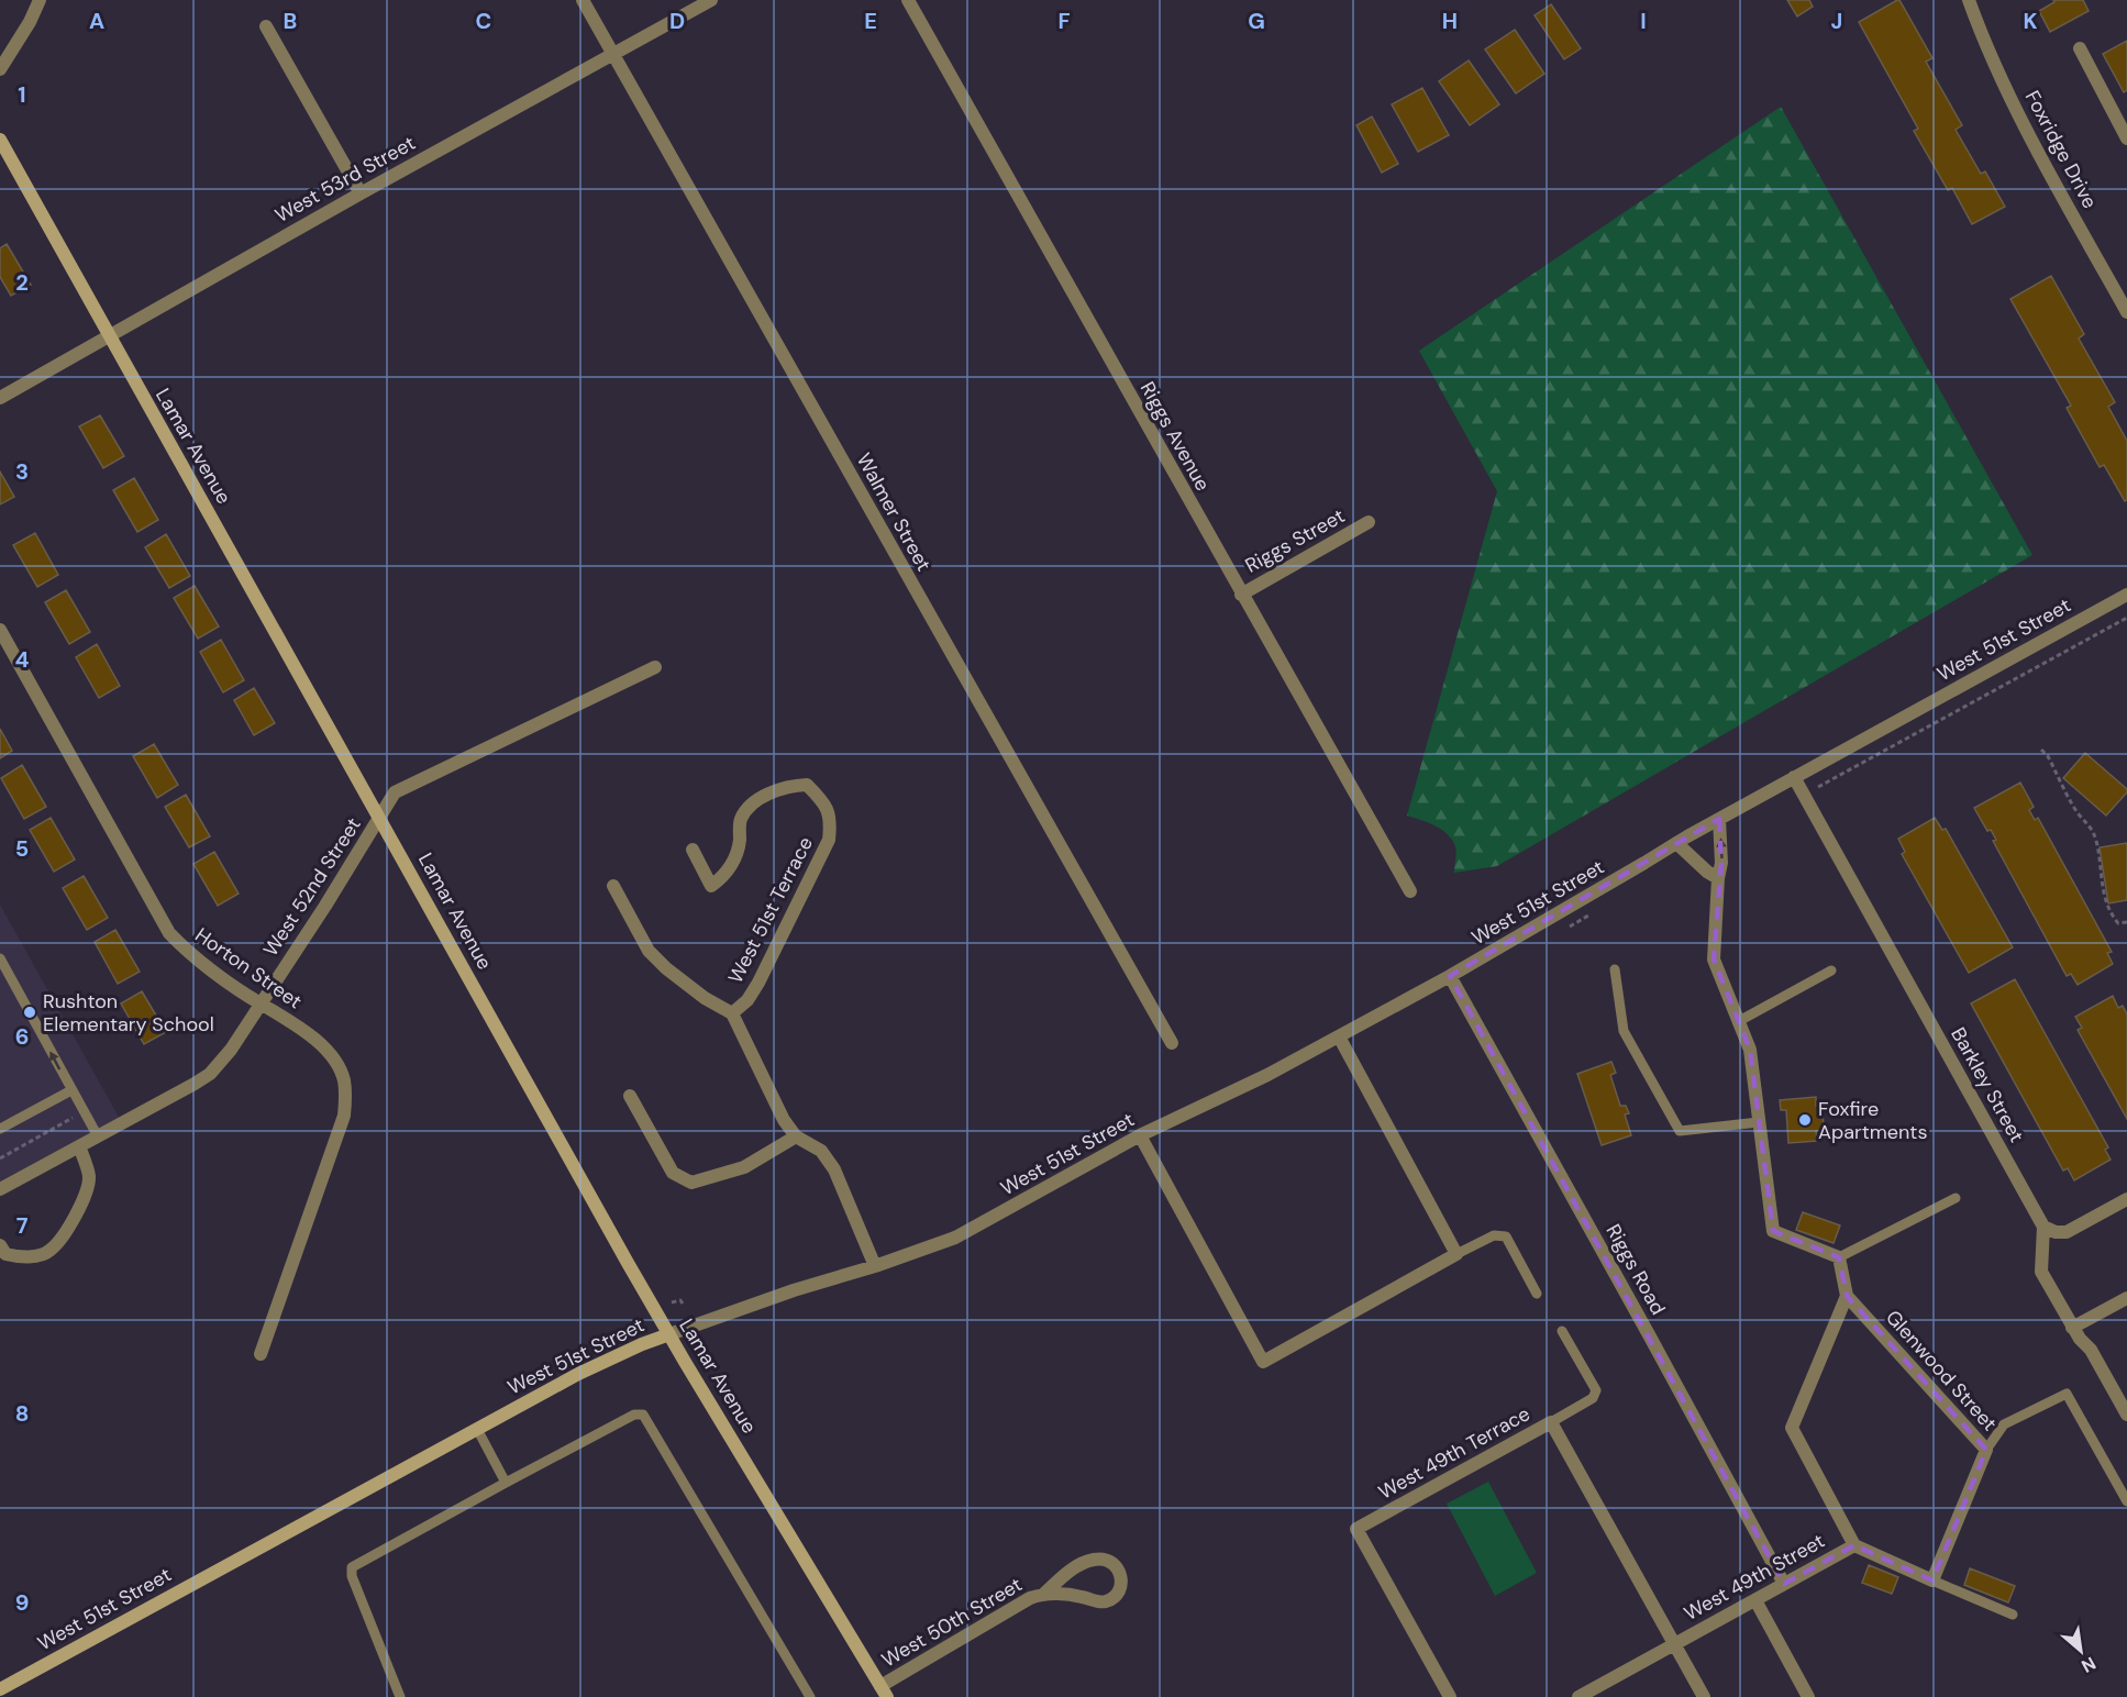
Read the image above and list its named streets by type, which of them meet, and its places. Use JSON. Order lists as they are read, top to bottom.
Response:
{
  "streets": {
    "street": [
      "Foxridge Drive",
      "West 53rd Street",
      "Riggs Avenue",
      "Lamar Avenue",
      "Walmer Street",
      "Riggs Street",
      "West 51st Street",
      "West 52nd Street",
      "West 51st Terrace",
      "Horton Street",
      "Barkley Street",
      "Riggs Road",
      "Glenwood Street",
      "West 49th Terrace",
      "West 49th Street",
      "West 50th Street"
    ]
  },
  "crossings": [
    ["West 53rd Street", "Lamar Avenue"],
    ["West 53rd Street", "Walmer Street"],
    ["Riggs Avenue", "Riggs Street"],
    ["Lamar Avenue", "West 51st Street"],
    ["Lamar Avenue", "West 52nd Street"],
    ["Lamar Avenue", "West 50th Street"],
    ["West 51st Street", "Barkley Street"],
    ["West 51st Street", "Riggs Road"],
    ["West 52nd Street", "Horton Street"],
    ["Riggs Road", "West 49th Street"],
    ["West 49th Terrace", "West 49th Street"]
  ],
  "places": ["Rushton Elementary School", "Foxfire Apartments"],
  "north": "bottom right",
  "grid": {
    "columns": [
      "A",
      "B",
      "C",
      "D",
      "E",
      "F",
      "G",
      "H",
      "I",
      "J",
      "K"
    ],
    "rows": [
      "1",
      "2",
      "3",
      "4",
      "5",
      "6",
      "7",
      "8",
      "9"
    ]
  }
}
